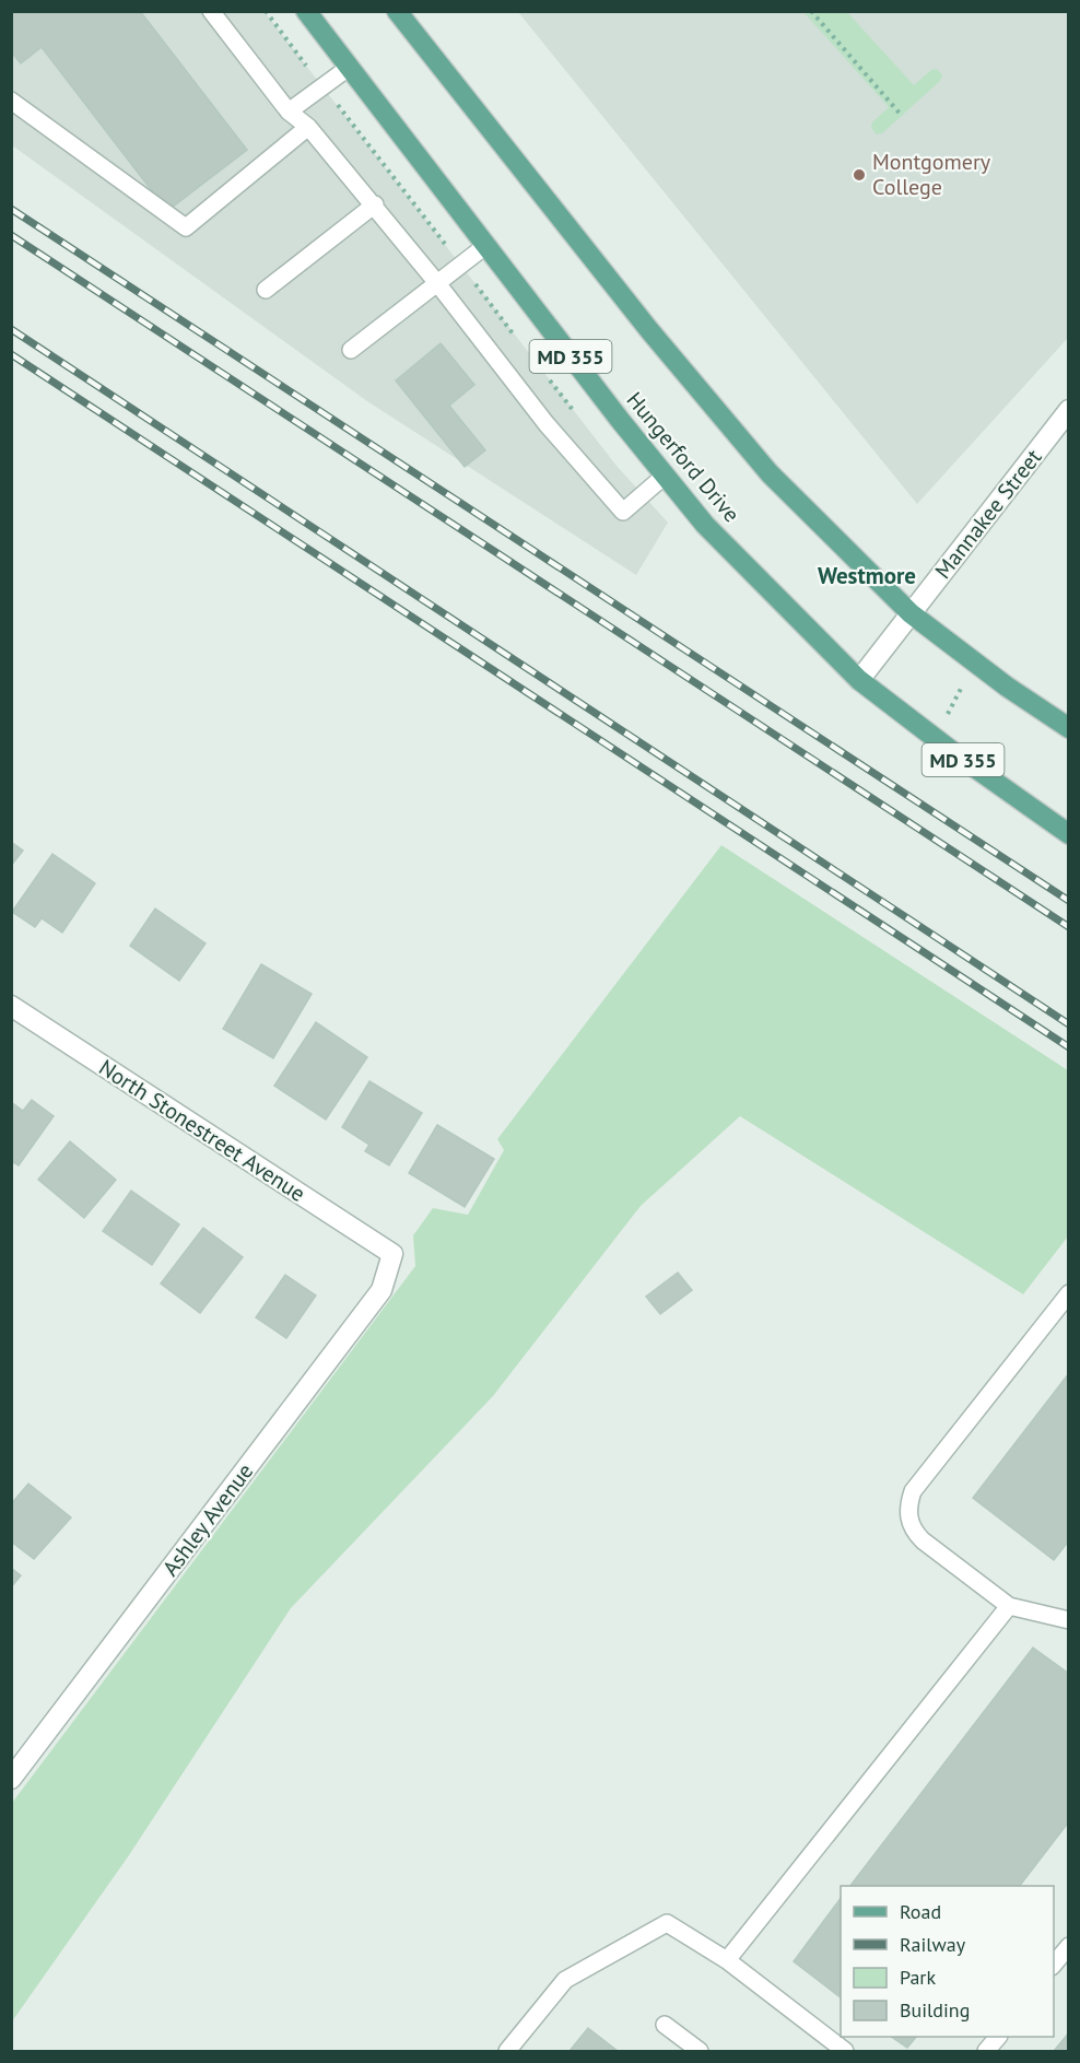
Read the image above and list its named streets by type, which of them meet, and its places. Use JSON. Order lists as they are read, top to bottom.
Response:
{
  "streets": {
    "main road": ["MD 355", "Hungerford Drive"],
    "street": ["Mannakee Street", "North Stonestreet Avenue", "Ashley Avenue"]
  },
  "crossings": [
    ["Hungerford Drive", "Mannakee Street"],
    ["North Stonestreet Avenue", "Ashley Avenue"]
  ],
  "districts": ["Westmore"],
  "places": ["Montgomery College"],
  "legend": [
    "Road",
    "Railway",
    "Park",
    "Building"
  ]
}
